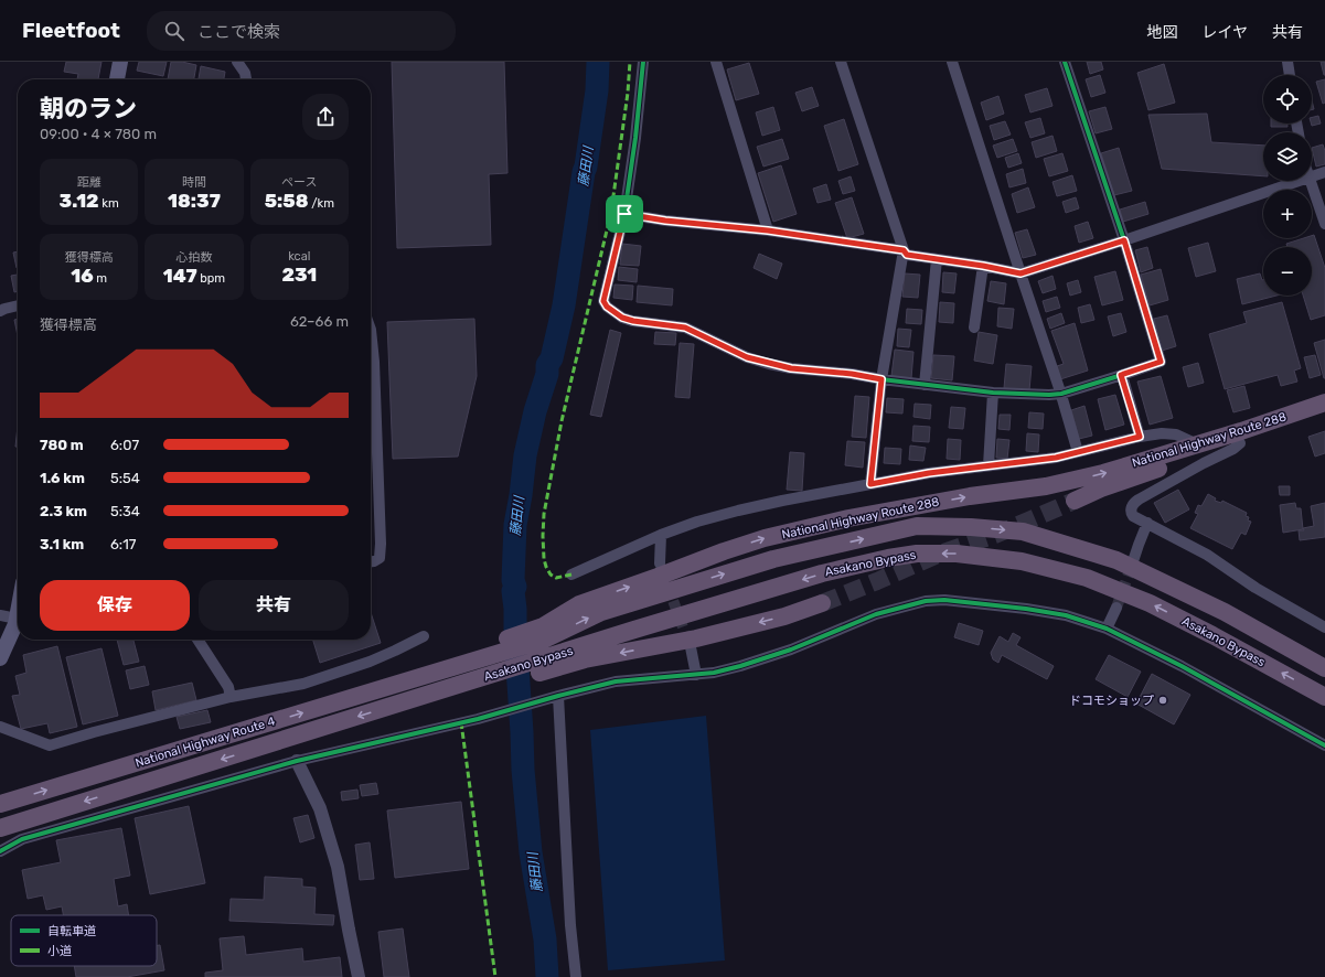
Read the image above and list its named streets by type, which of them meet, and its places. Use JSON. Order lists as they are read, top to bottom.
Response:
{
  "streets": {
    "highway": ["National Highway Route 288", "Asakano Bypass", "National Highway Route 4"]
  },
  "crossings": [
    ["National Highway Route 288", "Asakano Bypass"],
    ["National Highway Route 288", "National Highway Route 4"],
    ["Asakano Bypass", "National Highway Route 4"]
  ],
  "water": ["藤田川"],
  "places": ["ドコモショップ"],
  "legend": ["自転車道", "小道"],
  "page": {
    "header": "Fleetfoot",
    "search": "ここで検索",
    "nav": ["地図", "レイヤ", "共有"],
    "map_buttons": ["+", "−"],
    "heading": ["朝のラン", "09:00 · 4 × 780 m"],
    "stats": [
      ["距離", "3.12 km"],
      ["時間", "18:37"],
      ["ペース", "5:58 /km"],
      ["獲得標高", "16 m"],
      ["心拍数", "147 bpm"],
      ["kcal", "231"]
    ],
    "chart": ["獲得標高", "62–66 m"],
    "list": [
      {
        "name": "780 m",
        "note": "6:07"
      },
      {
        "name": "1.6 km",
        "note": "5:54"
      },
      {
        "name": "2.3 km",
        "note": "5:34"
      },
      {
        "name": "3.1 km",
        "note": "6:17"
      }
    ],
    "buttons": ["保存", "共有"]
  }
}
